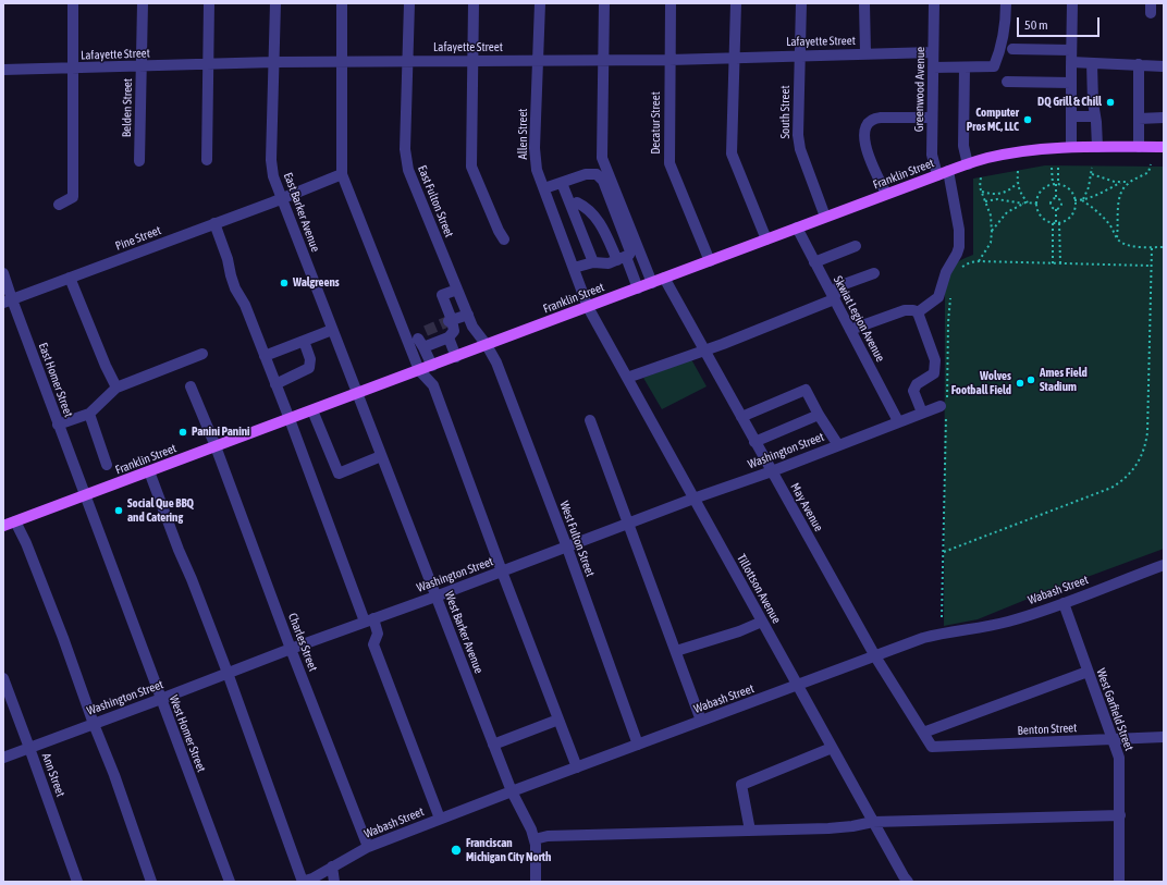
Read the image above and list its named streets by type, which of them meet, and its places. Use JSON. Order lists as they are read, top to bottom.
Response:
{
  "streets": {
    "main road": ["Franklin Street"],
    "street": [
      "Lafayette Street",
      "Greenwood Avenue",
      "Belden Street",
      "South Street",
      "Decatur Street",
      "Allen Street",
      "East Fulton Street",
      "East Barker Avenue",
      "Pine Street",
      "Skwiat Legion Avenue",
      "East Homer Street",
      "Washington Street",
      "May Avenue",
      "West Fulton Street",
      "Tillottson Avenue",
      "Wabash Street",
      "West Barker Avenue",
      "Charles Street",
      "West Garfield Street",
      "Benton Street",
      "West Homer Street",
      "Ann Street"
    ]
  },
  "crossings": [
    ["Lafayette Street", "Greenwood Avenue"],
    ["Lafayette Street", "Belden Street"],
    ["Lafayette Street", "South Street"],
    ["Lafayette Street", "Decatur Street"],
    ["Lafayette Street", "Allen Street"],
    ["Lafayette Street", "East Fulton Street"],
    ["Lafayette Street", "East Barker Avenue"],
    ["Greenwood Avenue", "Franklin Street"],
    ["South Street", "Franklin Street"],
    ["Decatur Street", "Franklin Street"],
    ["Allen Street", "Franklin Street"],
    ["Allen Street", "Tillottson Avenue"],
    ["Franklin Street", "East Fulton Street"],
    ["Franklin Street", "East Barker Avenue"],
    ["Franklin Street", "Skwiat Legion Avenue"],
    ["Franklin Street", "East Homer Street"],
    ["Franklin Street", "May Avenue"],
    ["Franklin Street", "West Fulton Street"],
    ["Franklin Street", "Tillottson Avenue"],
    ["Franklin Street", "West Barker Avenue"],
    ["Franklin Street", "Charles Street"],
    ["Franklin Street", "West Homer Street"],
    ["East Fulton Street", "West Fulton Street"],
    ["East Barker Avenue", "Pine Street"],
    ["East Barker Avenue", "West Barker Avenue"],
    ["Pine Street", "East Homer Street"],
    ["Skwiat Legion Avenue", "Washington Street"],
    ["East Homer Street", "West Homer Street"],
    ["Washington Street", "May Avenue"],
    ["Washington Street", "West Fulton Street"],
    ["Washington Street", "Tillottson Avenue"],
    ["Washington Street", "West Barker Avenue"],
    ["Washington Street", "Charles Street"],
    ["Washington Street", "West Homer Street"],
    ["Washington Street", "Ann Street"],
    ["May Avenue", "Wabash Street"],
    ["May Avenue", "Benton Street"],
    ["West Fulton Street", "Wabash Street"],
    ["Tillottson Avenue", "Wabash Street"],
    ["Wabash Street", "West Barker Avenue"],
    ["Wabash Street", "Charles Street"],
    ["Wabash Street", "West Garfield Street"],
    ["West Garfield Street", "Benton Street"]
  ],
  "places": [
    "DQ Grill & Chill",
    "Computer Pros MC, LLC",
    "Walgreens",
    "Ames Field Stadium",
    "Wolves Football Field",
    "Panini Panini",
    "Social Que BBQ and Catering",
    "Franciscan Michigan City North"
  ],
  "scale_bar": "50 m"
}
